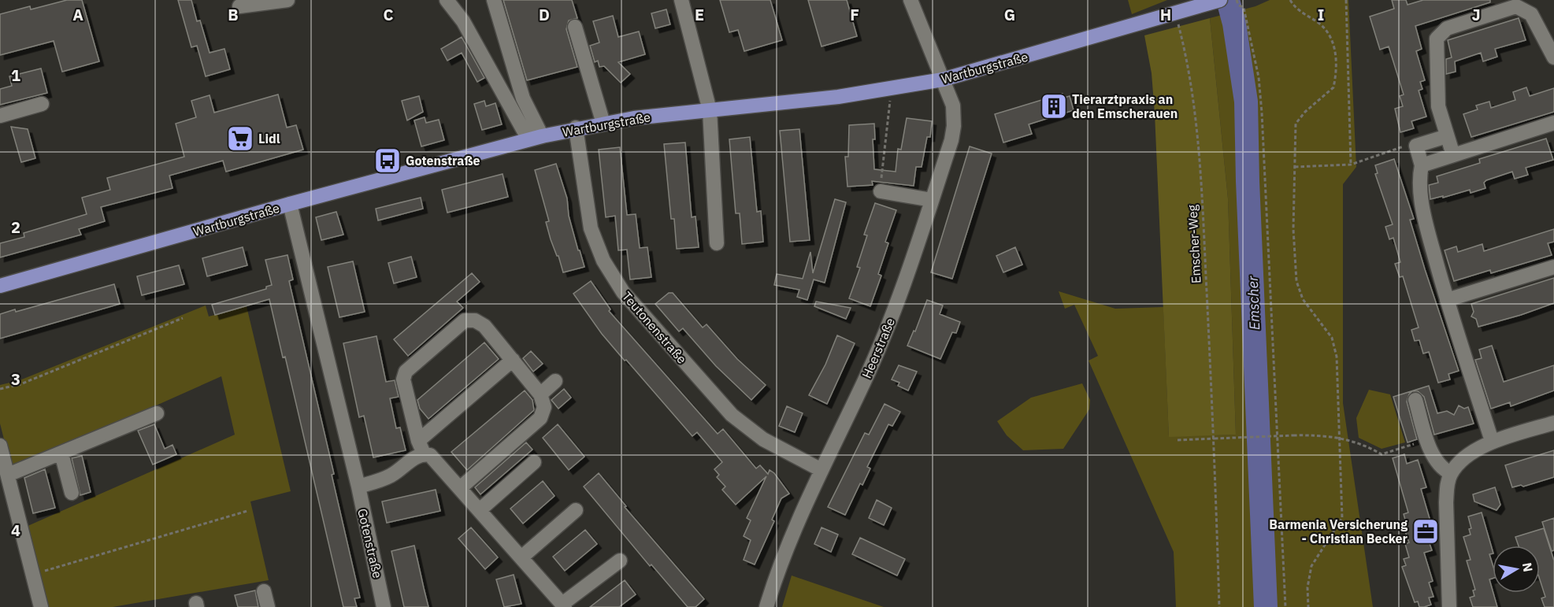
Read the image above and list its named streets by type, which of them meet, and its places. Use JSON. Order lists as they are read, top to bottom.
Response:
{
  "streets": {
    "main road": ["Wartburgstraße"],
    "street": ["Teutonenstraße", "Heerstraße", "Gotenstraße"],
    "path": ["Emscher-Weg"]
  },
  "crossings": [
    ["Wartburgstraße", "Emscher-Weg"],
    ["Wartburgstraße", "Teutonenstraße"],
    ["Wartburgstraße", "Heerstraße"],
    ["Wartburgstraße", "Gotenstraße"],
    ["Teutonenstraße", "Heerstraße"]
  ],
  "water": ["Emscher"],
  "places": {
    "building": ["Tierarztpraxis an den Emscherauen"],
    "supermarket": ["Lidl"],
    "bus stop": ["Gotenstraße"],
    "office": ["Barmenia Versicherung - Christian Becker"]
  },
  "north": "right",
  "grid": {
    "columns": [
      "A",
      "B",
      "C",
      "D",
      "E",
      "F",
      "G",
      "H",
      "I",
      "J"
    ],
    "rows": [
      "1",
      "2",
      "3",
      "4"
    ]
  }
}
